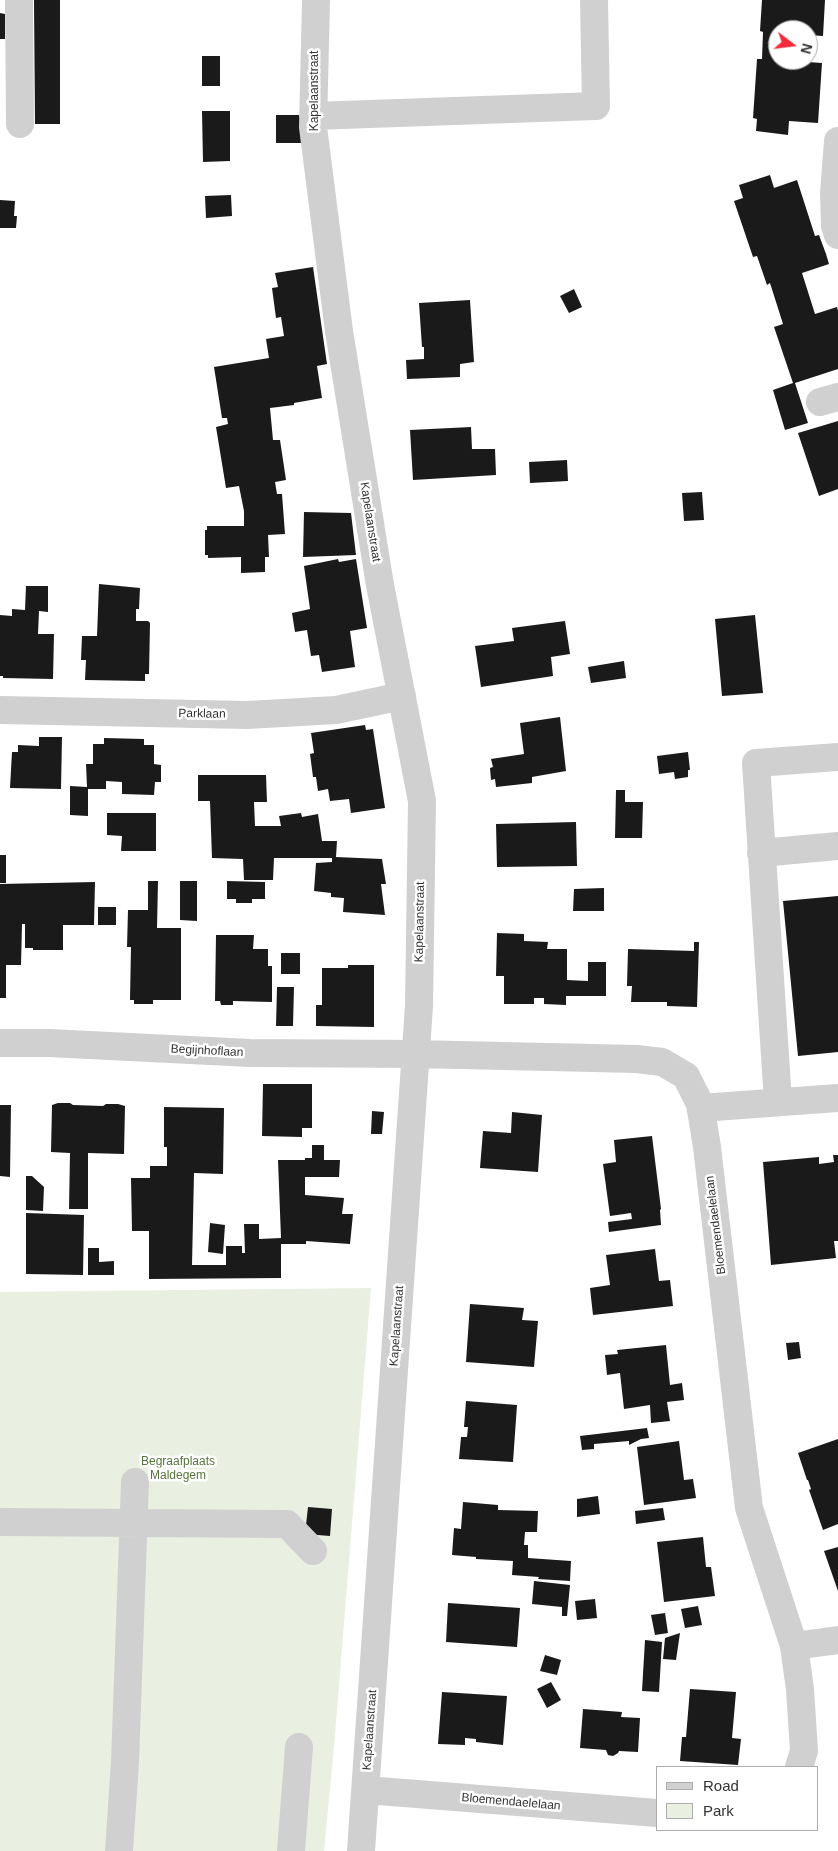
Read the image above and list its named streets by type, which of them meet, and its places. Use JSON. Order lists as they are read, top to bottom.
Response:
{
  "streets": {
    "street": [
      "Kapelaanstraat",
      "Parklaan",
      "Begijnhoflaan",
      "Bloemendaelelaan"
    ]
  },
  "crossings": [
    ["Kapelaanstraat", "Parklaan"],
    ["Kapelaanstraat", "Begijnhoflaan"],
    ["Kapelaanstraat", "Bloemendaelelaan"],
    ["Begijnhoflaan", "Bloemendaelelaan"]
  ],
  "parks": ["Begraafplaats Maldegem"],
  "legend": ["Road", "Park"],
  "north": "right"
}
